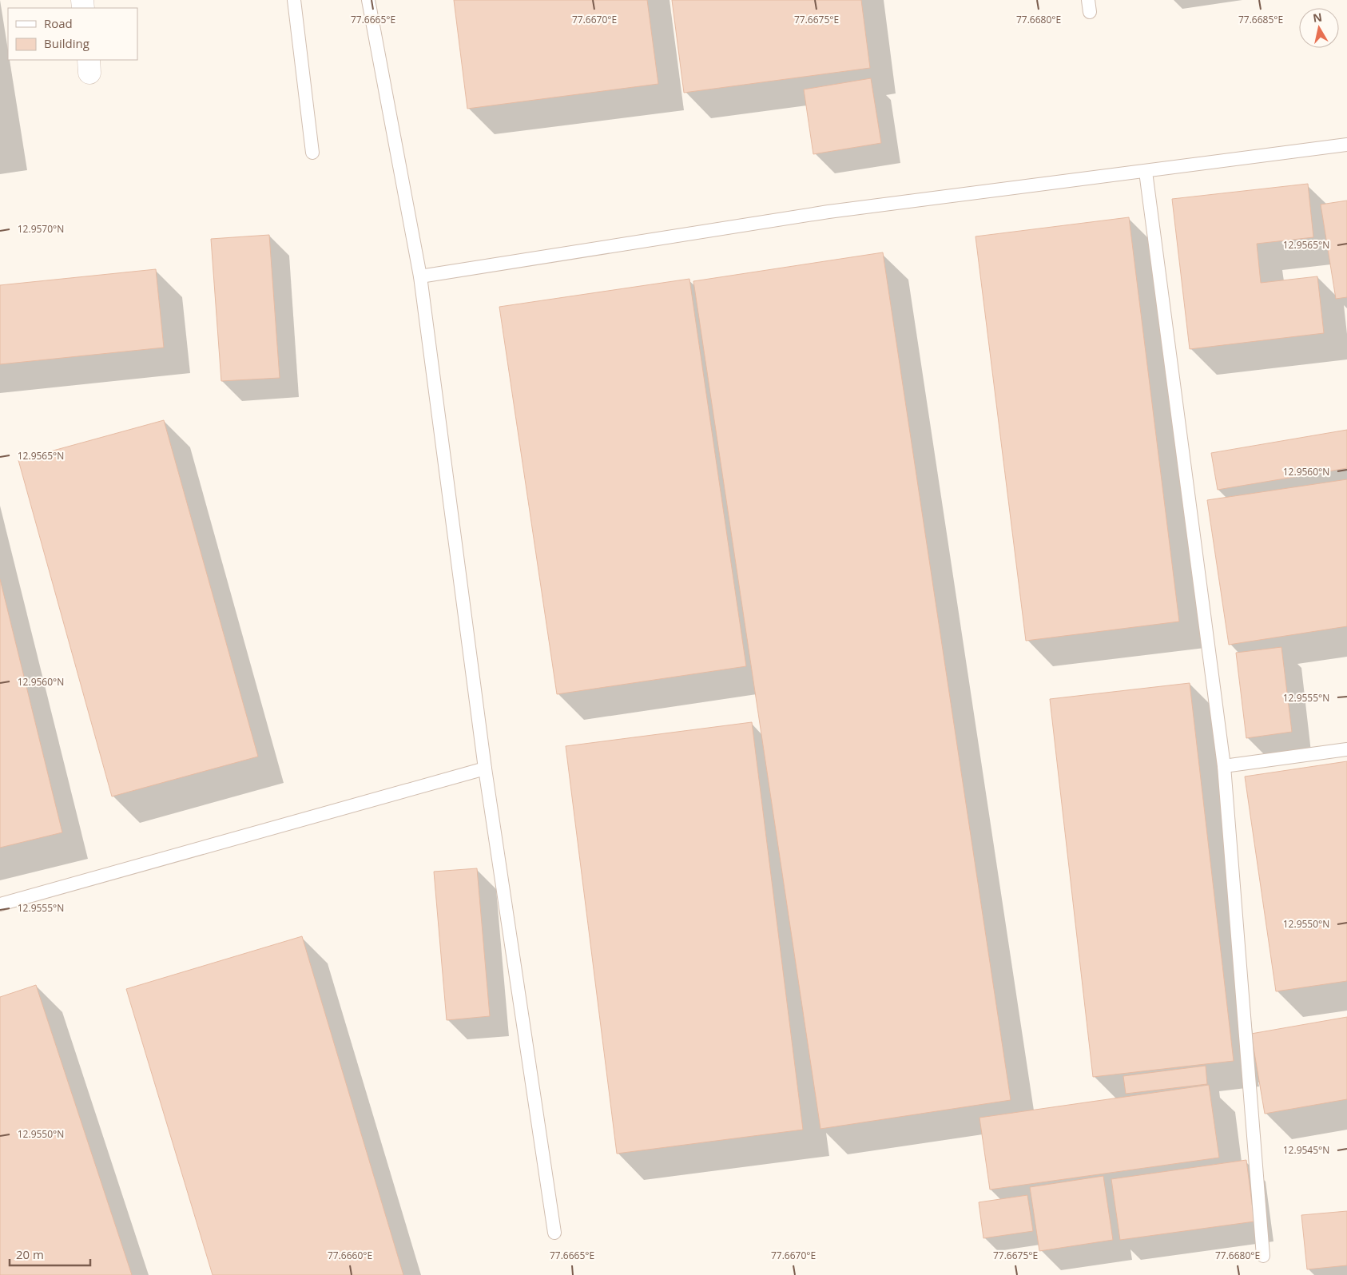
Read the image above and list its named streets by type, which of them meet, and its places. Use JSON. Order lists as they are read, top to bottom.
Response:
{
  "legend": ["Road", "Building"],
  "scale_bar": "20 m",
  "north": "top",
  "coordinates": [
    "77.6665°E",
    "77.6670°E",
    "77.6675°E",
    "77.6680°E",
    "77.6685°E",
    "12.9570°N",
    "12.9565°N",
    "12.9560°N",
    "12.9555°N",
    "12.9550°N",
    "12.9545°N",
    "77.6660°E"
  ]
}
